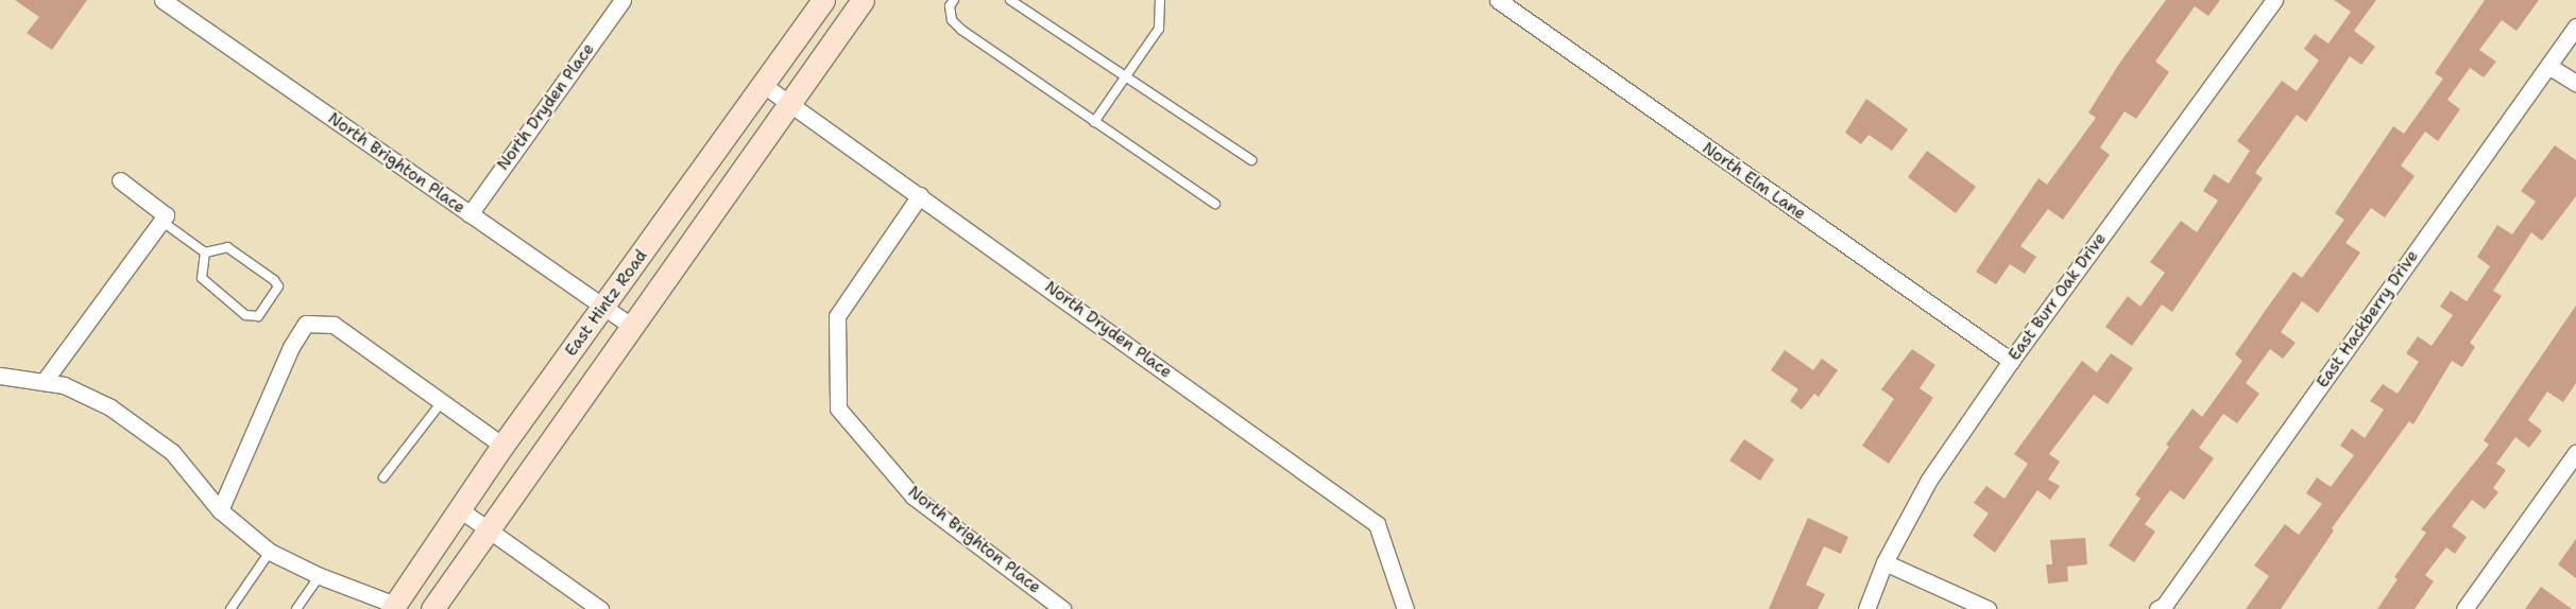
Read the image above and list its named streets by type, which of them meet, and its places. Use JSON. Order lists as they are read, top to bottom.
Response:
{
  "streets": {
    "main road": ["East Hintz Road"],
    "street": [
      "North Dryden Place",
      "North Brighton Place",
      "North Elm Lane",
      "East Burr Oak Drive",
      "East Hackberry Drive"
    ]
  },
  "crossings": [
    ["North Dryden Place", "North Brighton Place"],
    ["North Dryden Place", "East Hintz Road"],
    ["North Brighton Place", "East Hintz Road"],
    ["North Elm Lane", "East Burr Oak Drive"]
  ]
}
